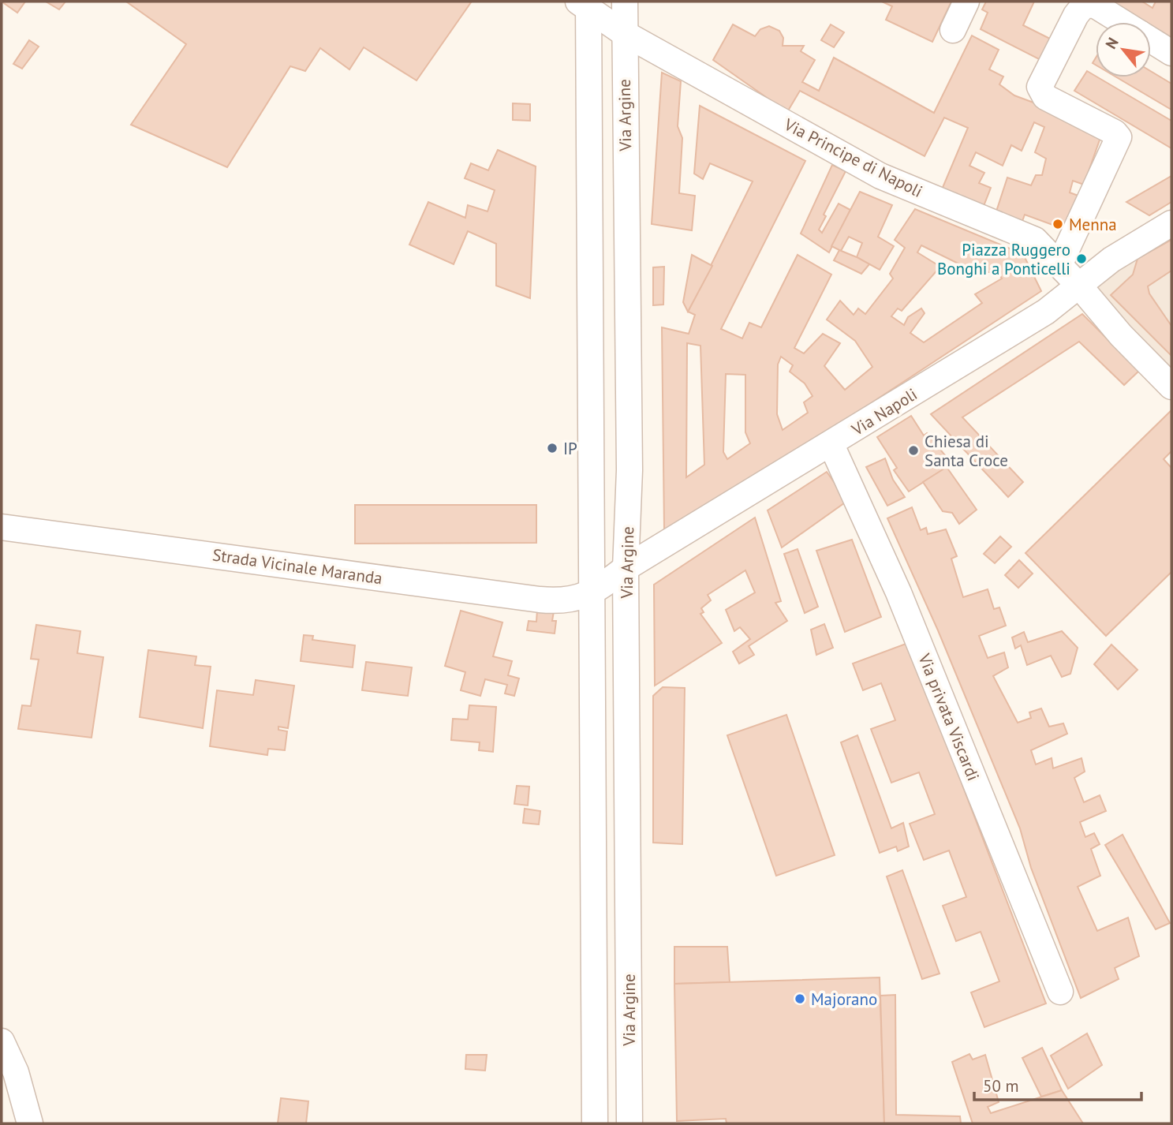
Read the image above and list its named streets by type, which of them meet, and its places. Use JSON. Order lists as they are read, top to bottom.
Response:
{
  "streets": {
    "street": [
      "Via Argine",
      "Via Principe di Napoli",
      "Via Napoli",
      "Strada Vicinale Maranda",
      "Via privata Viscardi"
    ]
  },
  "crossings": [
    ["Via Argine", "Via Principe di Napoli"],
    ["Via Argine", "Via Napoli"],
    ["Via Argine", "Strada Vicinale Maranda"],
    ["Via Principe di Napoli", "Via Napoli"],
    ["Via Napoli", "Strada Vicinale Maranda"],
    ["Via Napoli", "Via privata Viscardi"]
  ],
  "places": [
    "Menna",
    "Piazza Ruggero Bonghi a Ponticelli",
    "IP",
    "Chiesa di Santa Croce",
    "Majorano"
  ],
  "scale_bar": "50 m",
  "north": "top left"
}
